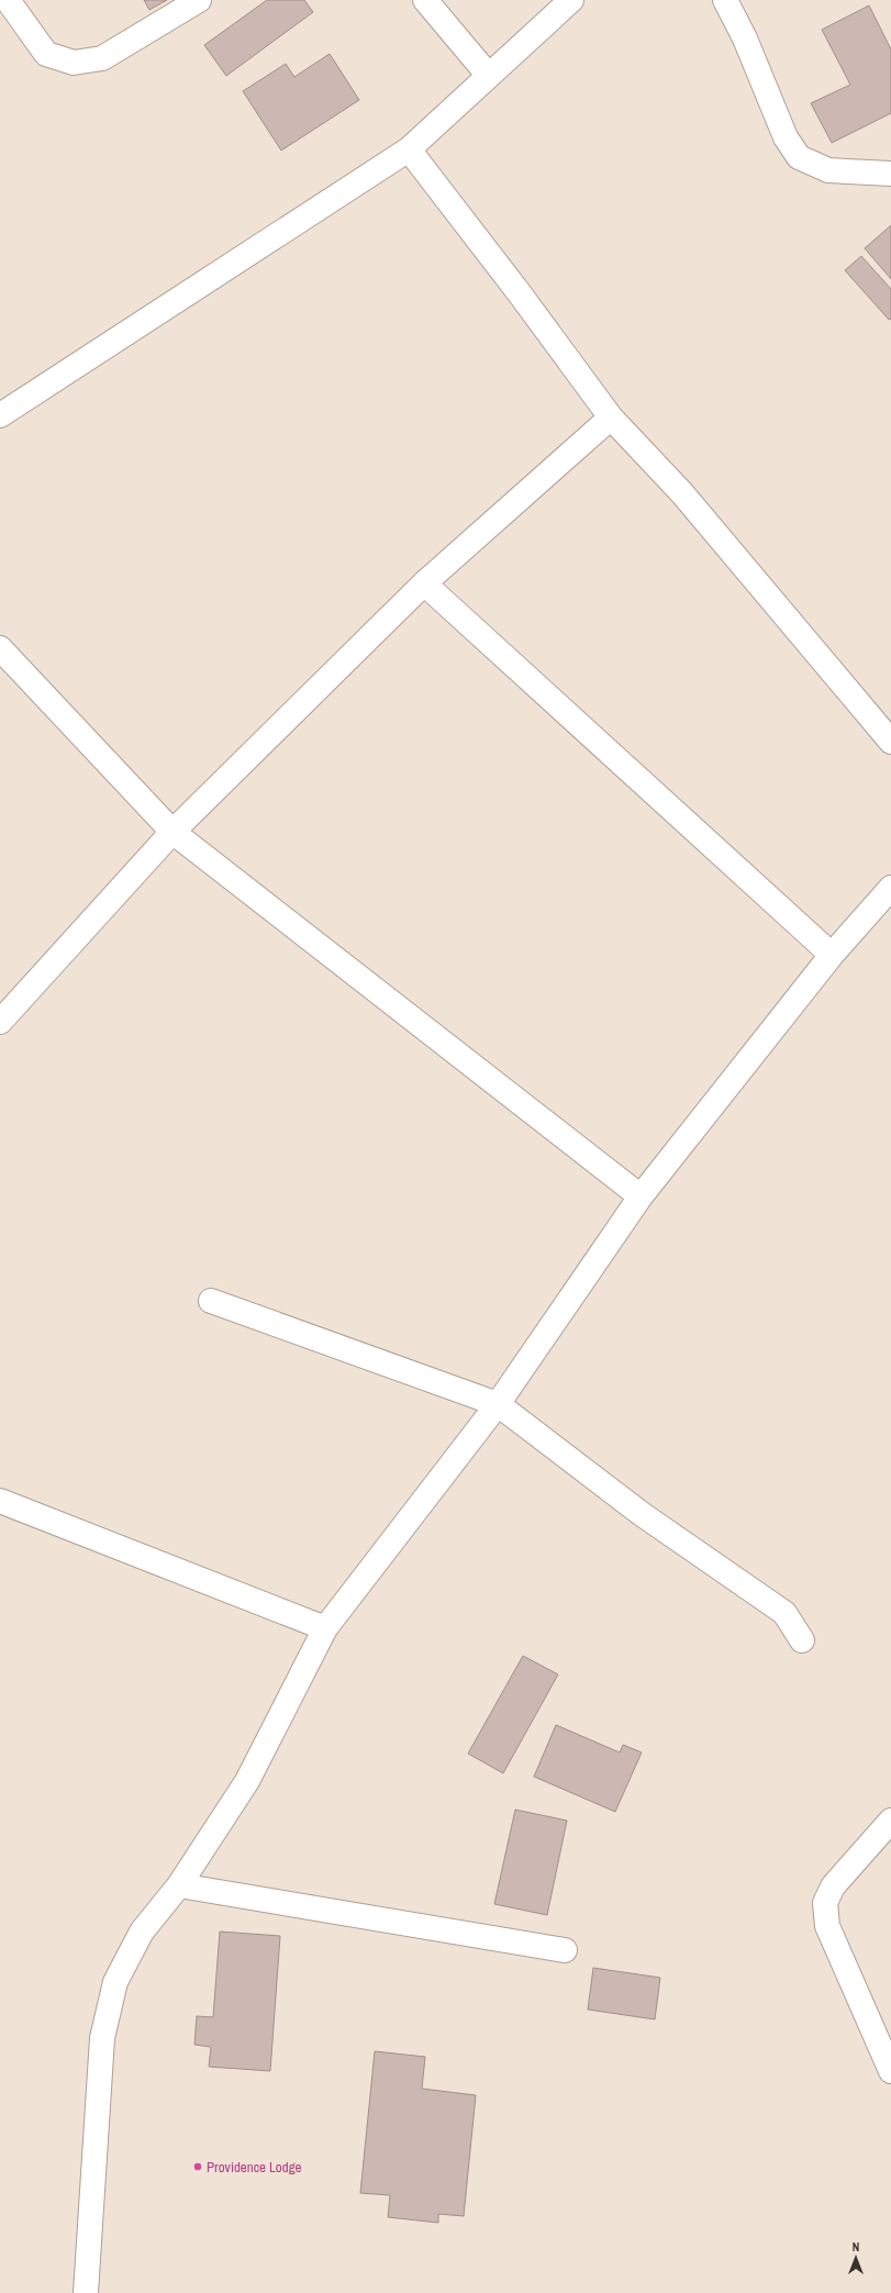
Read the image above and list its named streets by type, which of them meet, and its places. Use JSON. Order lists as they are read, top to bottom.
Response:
{
  "places": ["Providence Lodge"],
  "north": "top"
}
